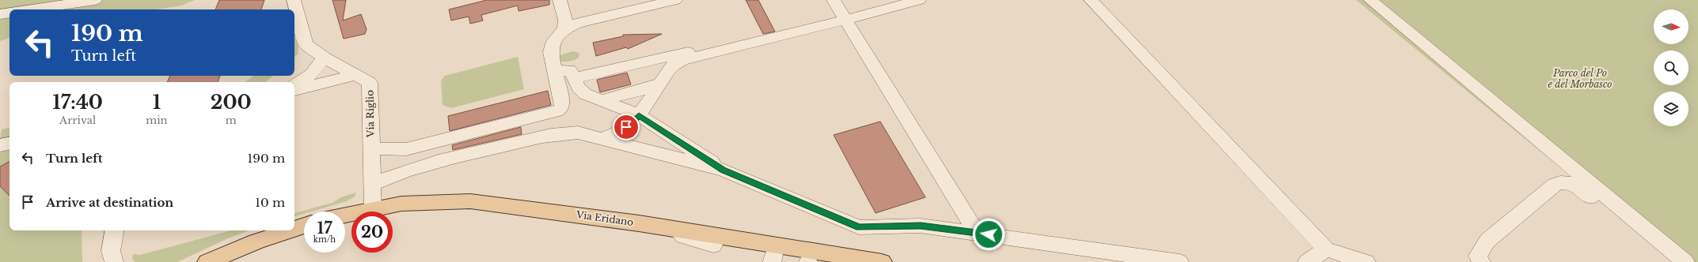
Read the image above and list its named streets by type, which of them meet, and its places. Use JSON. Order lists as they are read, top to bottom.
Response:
{
  "streets": {
    "main road": ["Via Eridano"],
    "street": ["Via Riglio"]
  },
  "crossings": [
    ["Via Riglio", "Via Eridano"]
  ],
  "parks": ["Parco del Po e del Morbasco"],
  "north": "right",
  "page": {
    "turn": ["190 m", "Turn left"],
    "eta": [
      "17:40",
      "Arrival",
      "1",
      "min",
      "200",
      "m"
    ],
    "list": [
      {
        "name": "Turn left",
        "value": "190 m"
      },
      {
        "name": "Arrive at destination",
        "value": "10 m"
      }
    ],
    "speed": "17 km/h",
    "limit": "20"
  }
}
